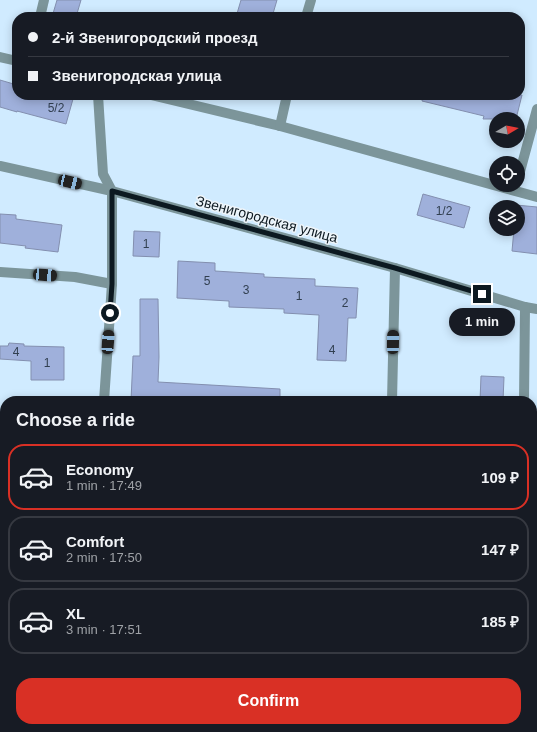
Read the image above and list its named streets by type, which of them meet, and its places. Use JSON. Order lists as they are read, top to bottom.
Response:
{
  "streets": {
    "street": ["Звенигородская улица"]
  },
  "house_numbers": [
    "5/2",
    "1/2",
    "1",
    "5",
    "3",
    "1",
    "2",
    "4",
    "4",
    "1"
  ],
  "north": "right",
  "page": {
    "banner": ["2-й Звенигородский проезд", "Звенигородская улица"],
    "bubble": "1 min",
    "heading": "Choose a ride",
    "list": [
      {
        "name": "Economy",
        "note": "1 min · 17:49",
        "value": "109 ₽"
      },
      {
        "name": "Comfort",
        "note": "2 min · 17:50",
        "value": "147 ₽"
      },
      {
        "name": "XL",
        "note": "3 min · 17:51",
        "value": "185 ₽"
      }
    ],
    "buttons": "Confirm"
  }
}
